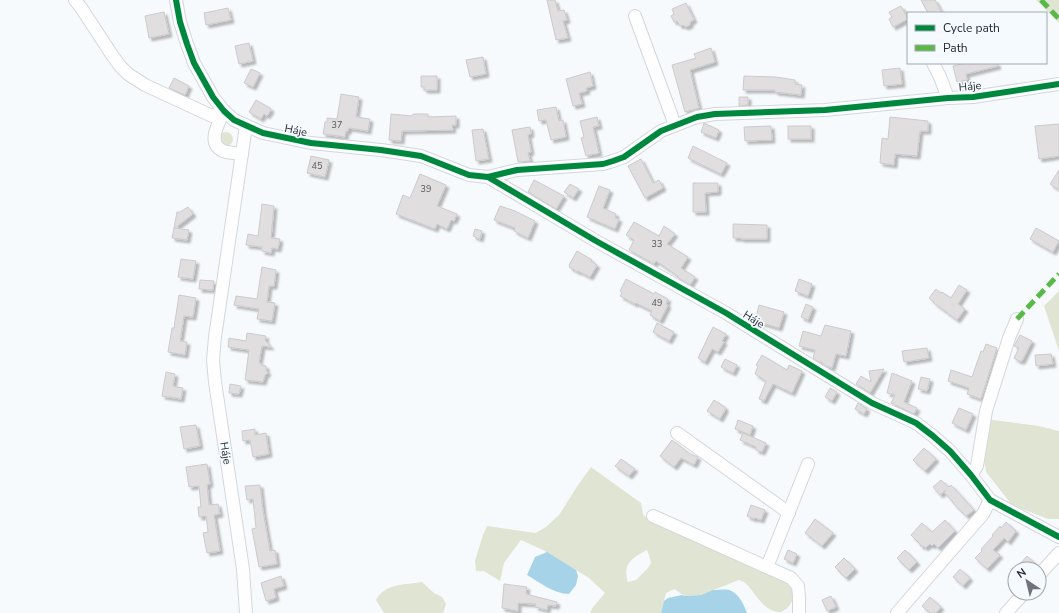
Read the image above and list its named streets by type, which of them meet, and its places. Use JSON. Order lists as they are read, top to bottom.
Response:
{
  "streets": {
    "street": ["Háje"]
  },
  "house_numbers": [
    "37",
    "45",
    "39",
    "33",
    "49"
  ],
  "legend": ["Cycle path", "Path"],
  "north": "top left"
}
